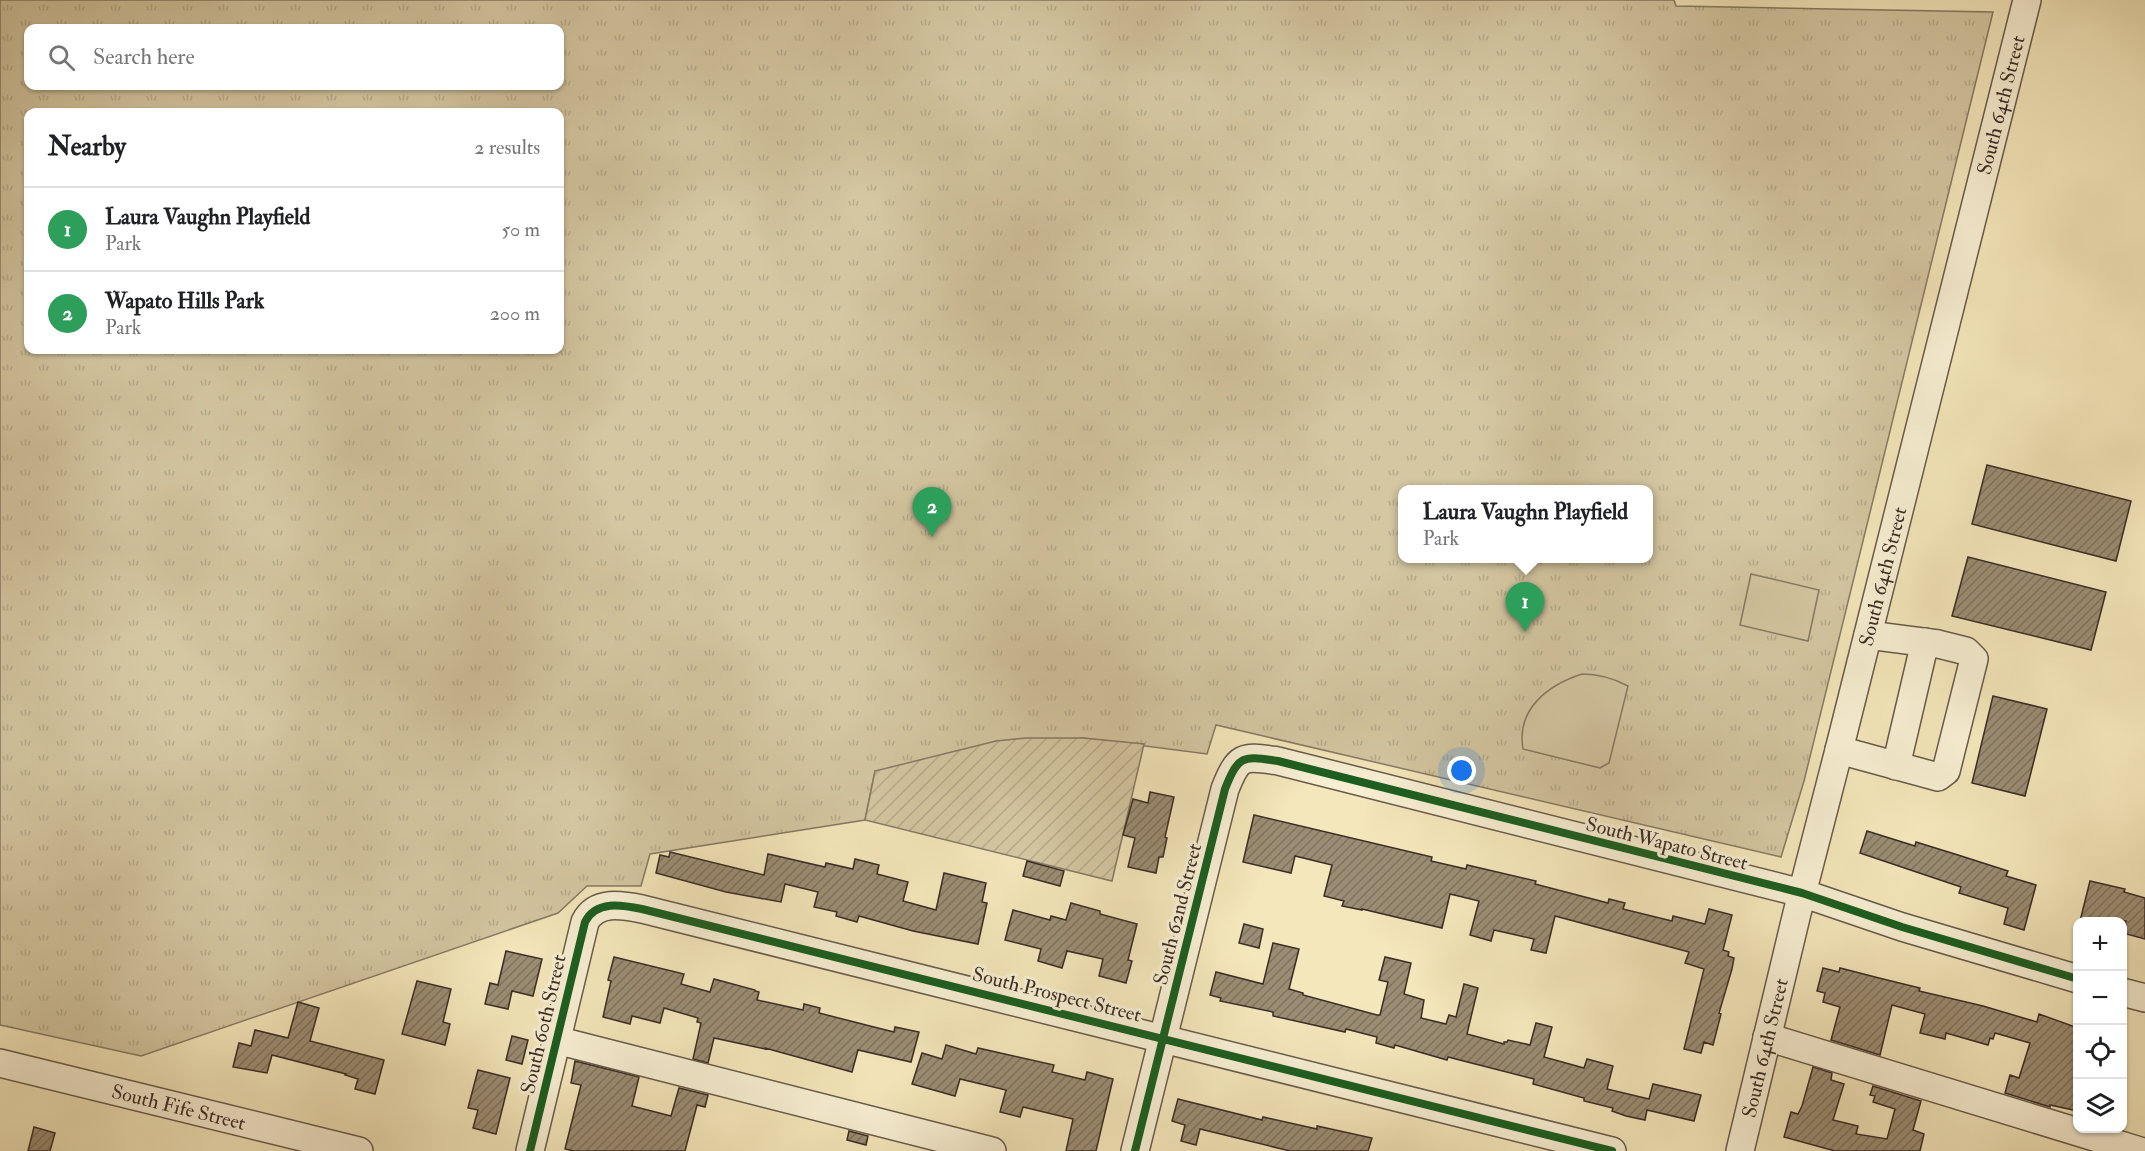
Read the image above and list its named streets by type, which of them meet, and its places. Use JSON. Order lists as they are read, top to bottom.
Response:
{
  "streets": {
    "street": [
      "South 64th Street",
      "South Wapato Street",
      "South 62nd Street",
      "South Prospect Street",
      "South 60th Street",
      "South Fife Street"
    ]
  },
  "crossings": [
    ["South 64th Street", "South Wapato Street"],
    ["South Wapato Street", "South 62nd Street"],
    ["South 62nd Street", "South Prospect Street"],
    ["South Prospect Street", "South 60th Street"]
  ],
  "page": {
    "search": "Search here",
    "heading": ["Nearby", "2 results"],
    "list": [
      {
        "mark": "1",
        "name": "Laura Vaughn Playfield",
        "note": "Park",
        "value": "50 m"
      },
      {
        "mark": "2",
        "name": "Wapato Hills Park",
        "note": "Park",
        "value": "200 m"
      }
    ],
    "popup": ["Laura Vaughn Playfield", "Park"],
    "pins": ["2", "1"],
    "map_buttons": ["+", "−"]
  }
}
